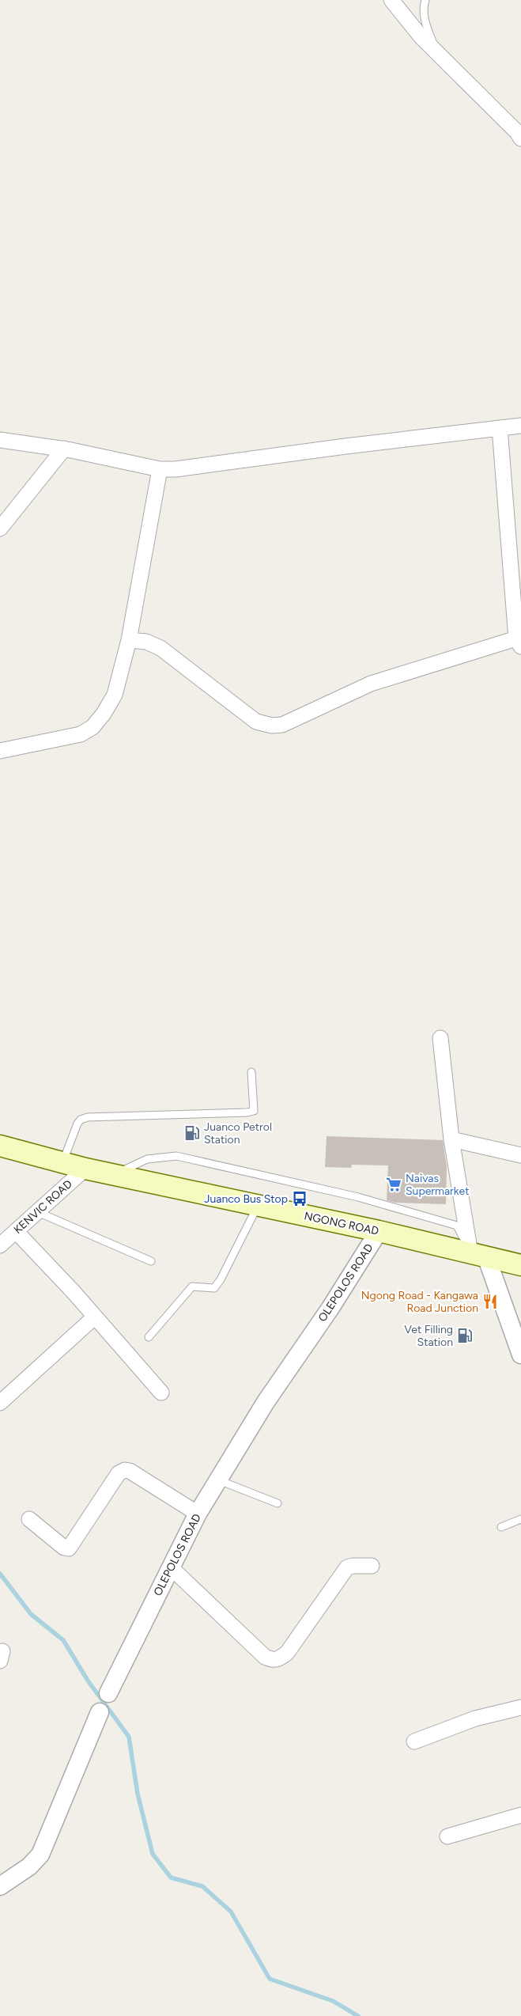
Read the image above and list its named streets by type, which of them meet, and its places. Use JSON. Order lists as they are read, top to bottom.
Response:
{
  "streets": {
    "main road": ["NGONG ROAD"],
    "street": ["KENVIC ROAD", "OLEPOLOS ROAD"]
  },
  "crossings": [
    ["KENVIC ROAD", "NGONG ROAD"],
    ["NGONG ROAD", "OLEPOLOS ROAD"]
  ],
  "places": {
    "fuel station": ["Juanco Petrol Station", "Vet Filling Station"],
    "supermarket": ["Naivas Supermarket"],
    "bus stop": ["Juanco Bus Stop"],
    "restaurant": ["Ngong Road - Kangawa Road Junction"]
  }
}
